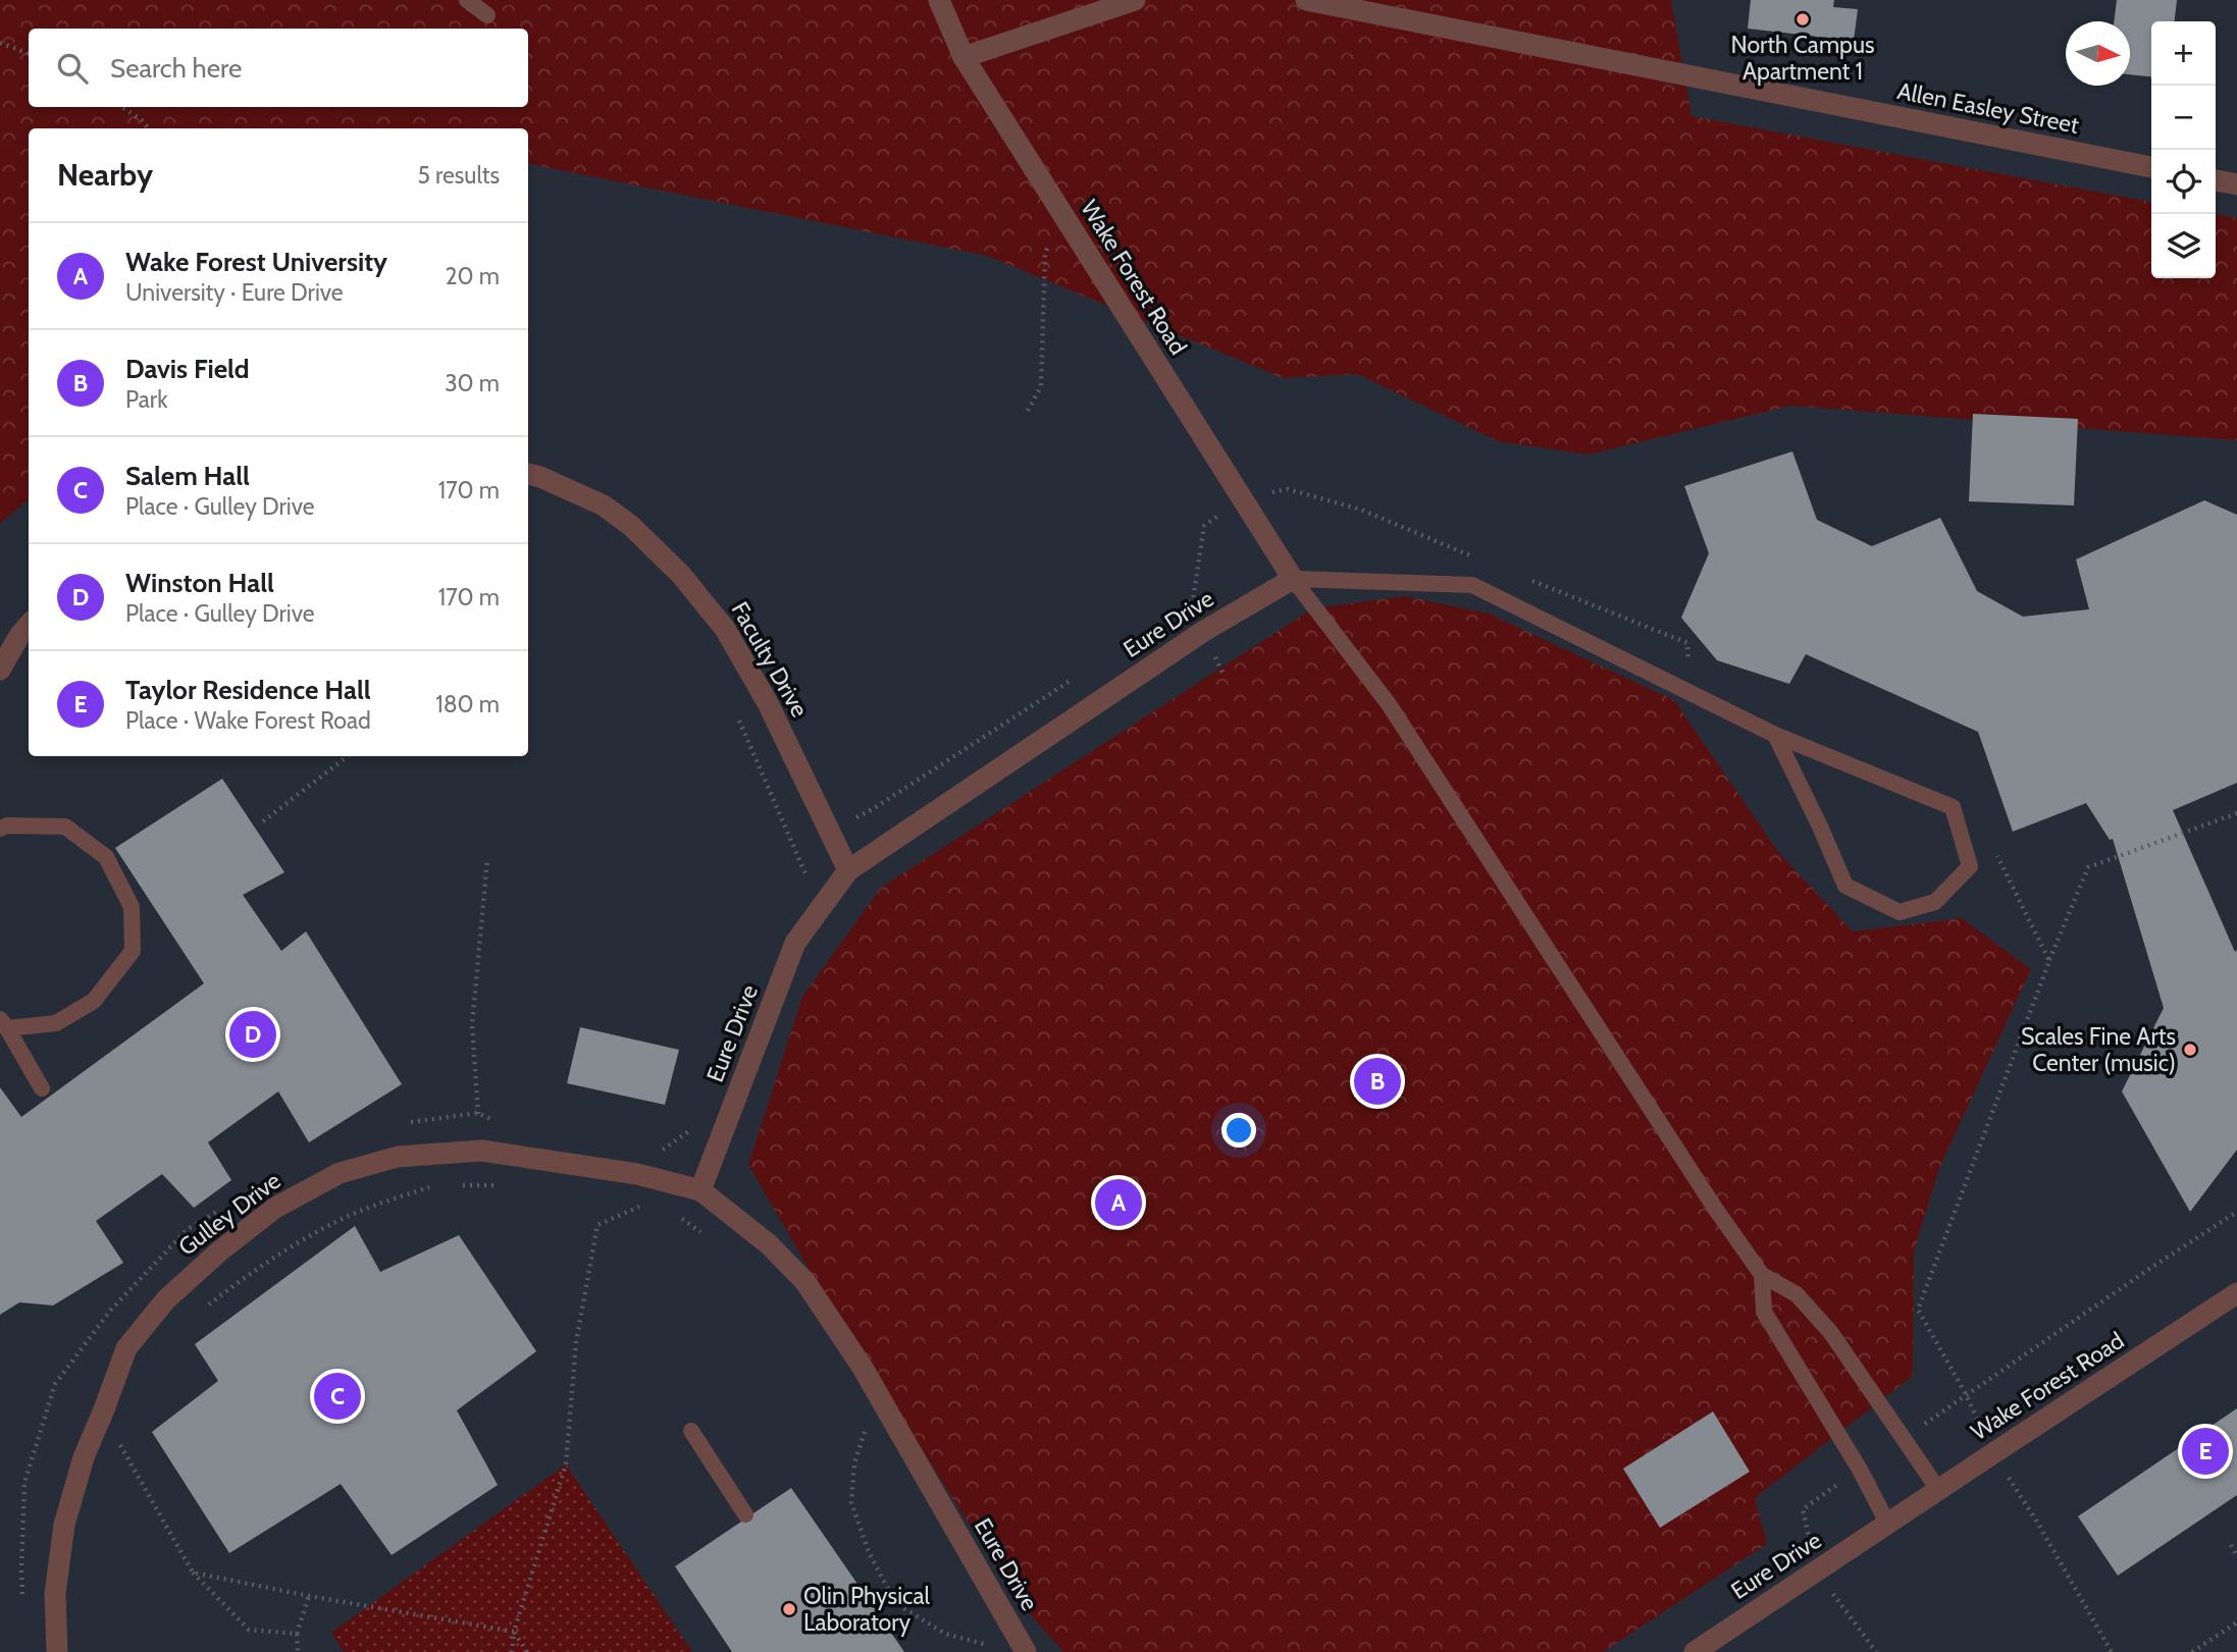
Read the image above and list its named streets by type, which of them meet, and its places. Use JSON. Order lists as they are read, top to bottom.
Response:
{
  "streets": {
    "street": [
      "Allen Easley Street",
      "Wake Forest Road",
      "Eure Drive",
      "Faculty Drive",
      "Gulley Drive"
    ]
  },
  "crossings": [
    ["Wake Forest Road", "Eure Drive"],
    ["Eure Drive", "Faculty Drive"],
    ["Eure Drive", "Gulley Drive"]
  ],
  "places": ["North Campus Apartment 1", "Scales Fine Arts Center (music)", "Olin Physical Laboratory"],
  "north": "right",
  "page": {
    "map_buttons": ["+", "−"],
    "search": "Search here",
    "heading": ["Nearby", "5 results"],
    "list": [
      {
        "mark": "A",
        "name": "Wake Forest University",
        "note": "University · Eure Drive",
        "value": "20 m"
      },
      {
        "mark": "B",
        "name": "Davis Field",
        "note": "Park",
        "value": "30 m"
      },
      {
        "mark": "C",
        "name": "Salem Hall",
        "note": "Place · Gulley Drive",
        "value": "170 m"
      },
      {
        "mark": "D",
        "name": "Winston Hall",
        "note": "Place · Gulley Drive",
        "value": "170 m"
      },
      {
        "mark": "E",
        "name": "Taylor Residence Hall",
        "note": "Place · Wake Forest Road",
        "value": "180 m"
      }
    ],
    "pins": [
      "D",
      "B",
      "A",
      "C",
      "E"
    ]
  }
}
